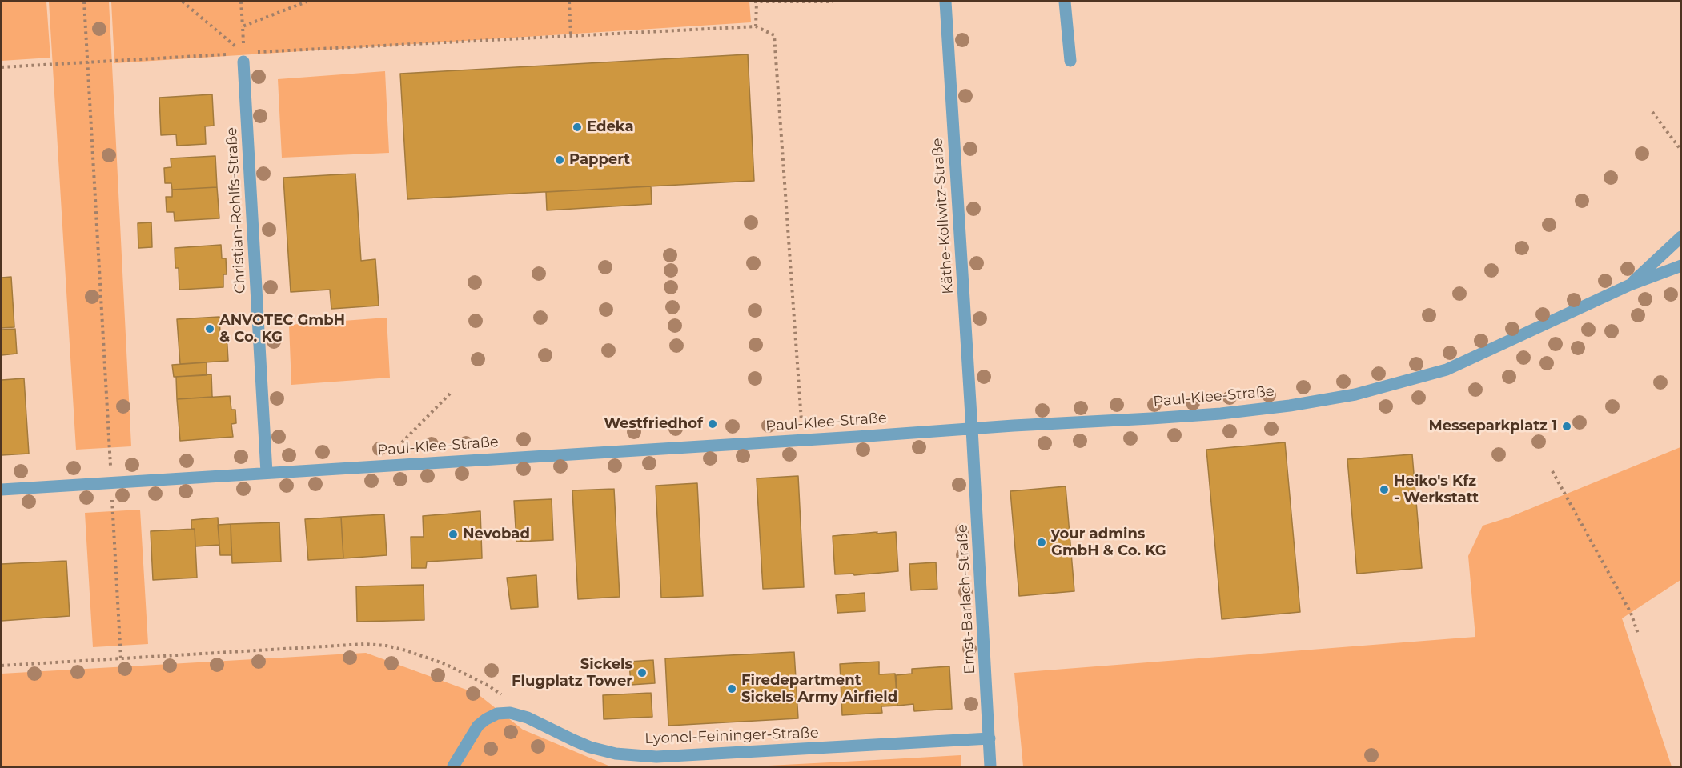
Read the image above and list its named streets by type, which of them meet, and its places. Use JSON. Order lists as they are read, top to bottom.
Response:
{
  "streets": {
    "street": [
      "Christian-Rohlfs-Straße",
      "Käthe-Kollwitz-Straße",
      "Paul-Klee-Straße",
      "Ernst-Barlach-Straße",
      "Lyonel-Feininger-Straße"
    ]
  },
  "crossings": [
    ["Christian-Rohlfs-Straße", "Paul-Klee-Straße"],
    ["Käthe-Kollwitz-Straße", "Paul-Klee-Straße"],
    ["Käthe-Kollwitz-Straße", "Ernst-Barlach-Straße"],
    ["Paul-Klee-Straße", "Ernst-Barlach-Straße"],
    ["Ernst-Barlach-Straße", "Lyonel-Feininger-Straße"]
  ],
  "places": [
    "Edeka",
    "Pappert",
    "ANVOTEC GmbH & Co. KG",
    "Westfriedhof",
    "Messeparkplatz 1",
    "Heiko's Kfz - Werkstatt",
    "Nevobad",
    "your admins GmbH & Co. KG",
    "Sickels Flugplatz Tower",
    "Firedepartment Sickels Army Airfield"
  ]
}
